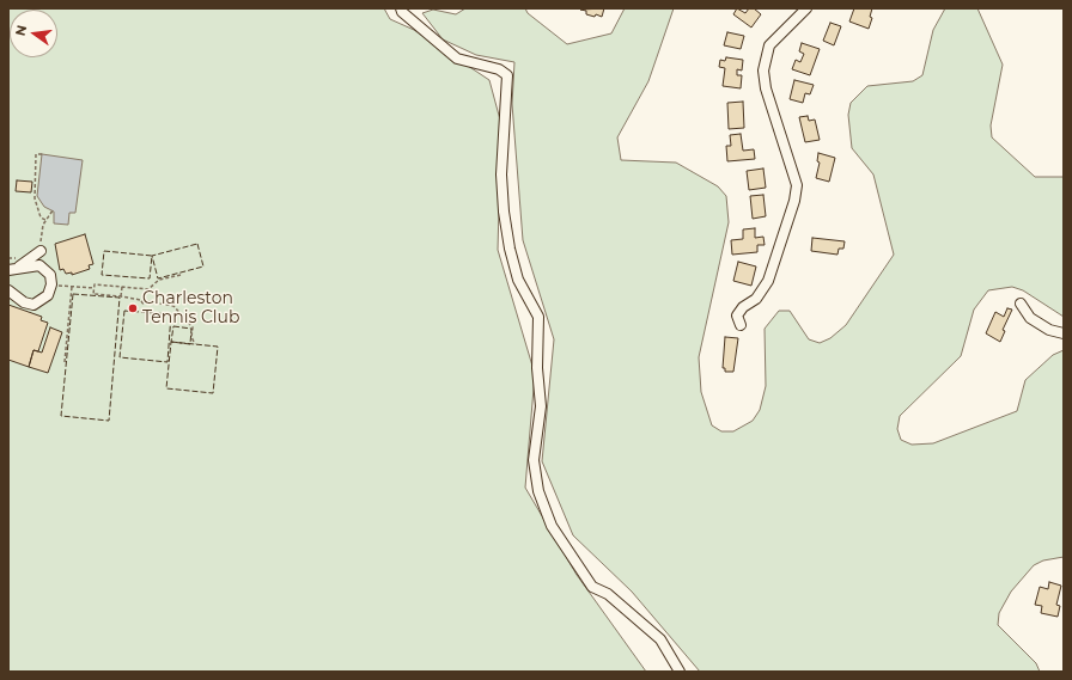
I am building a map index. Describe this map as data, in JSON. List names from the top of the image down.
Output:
{
  "places": ["Charleston Tennis Club"],
  "north": "left"
}
